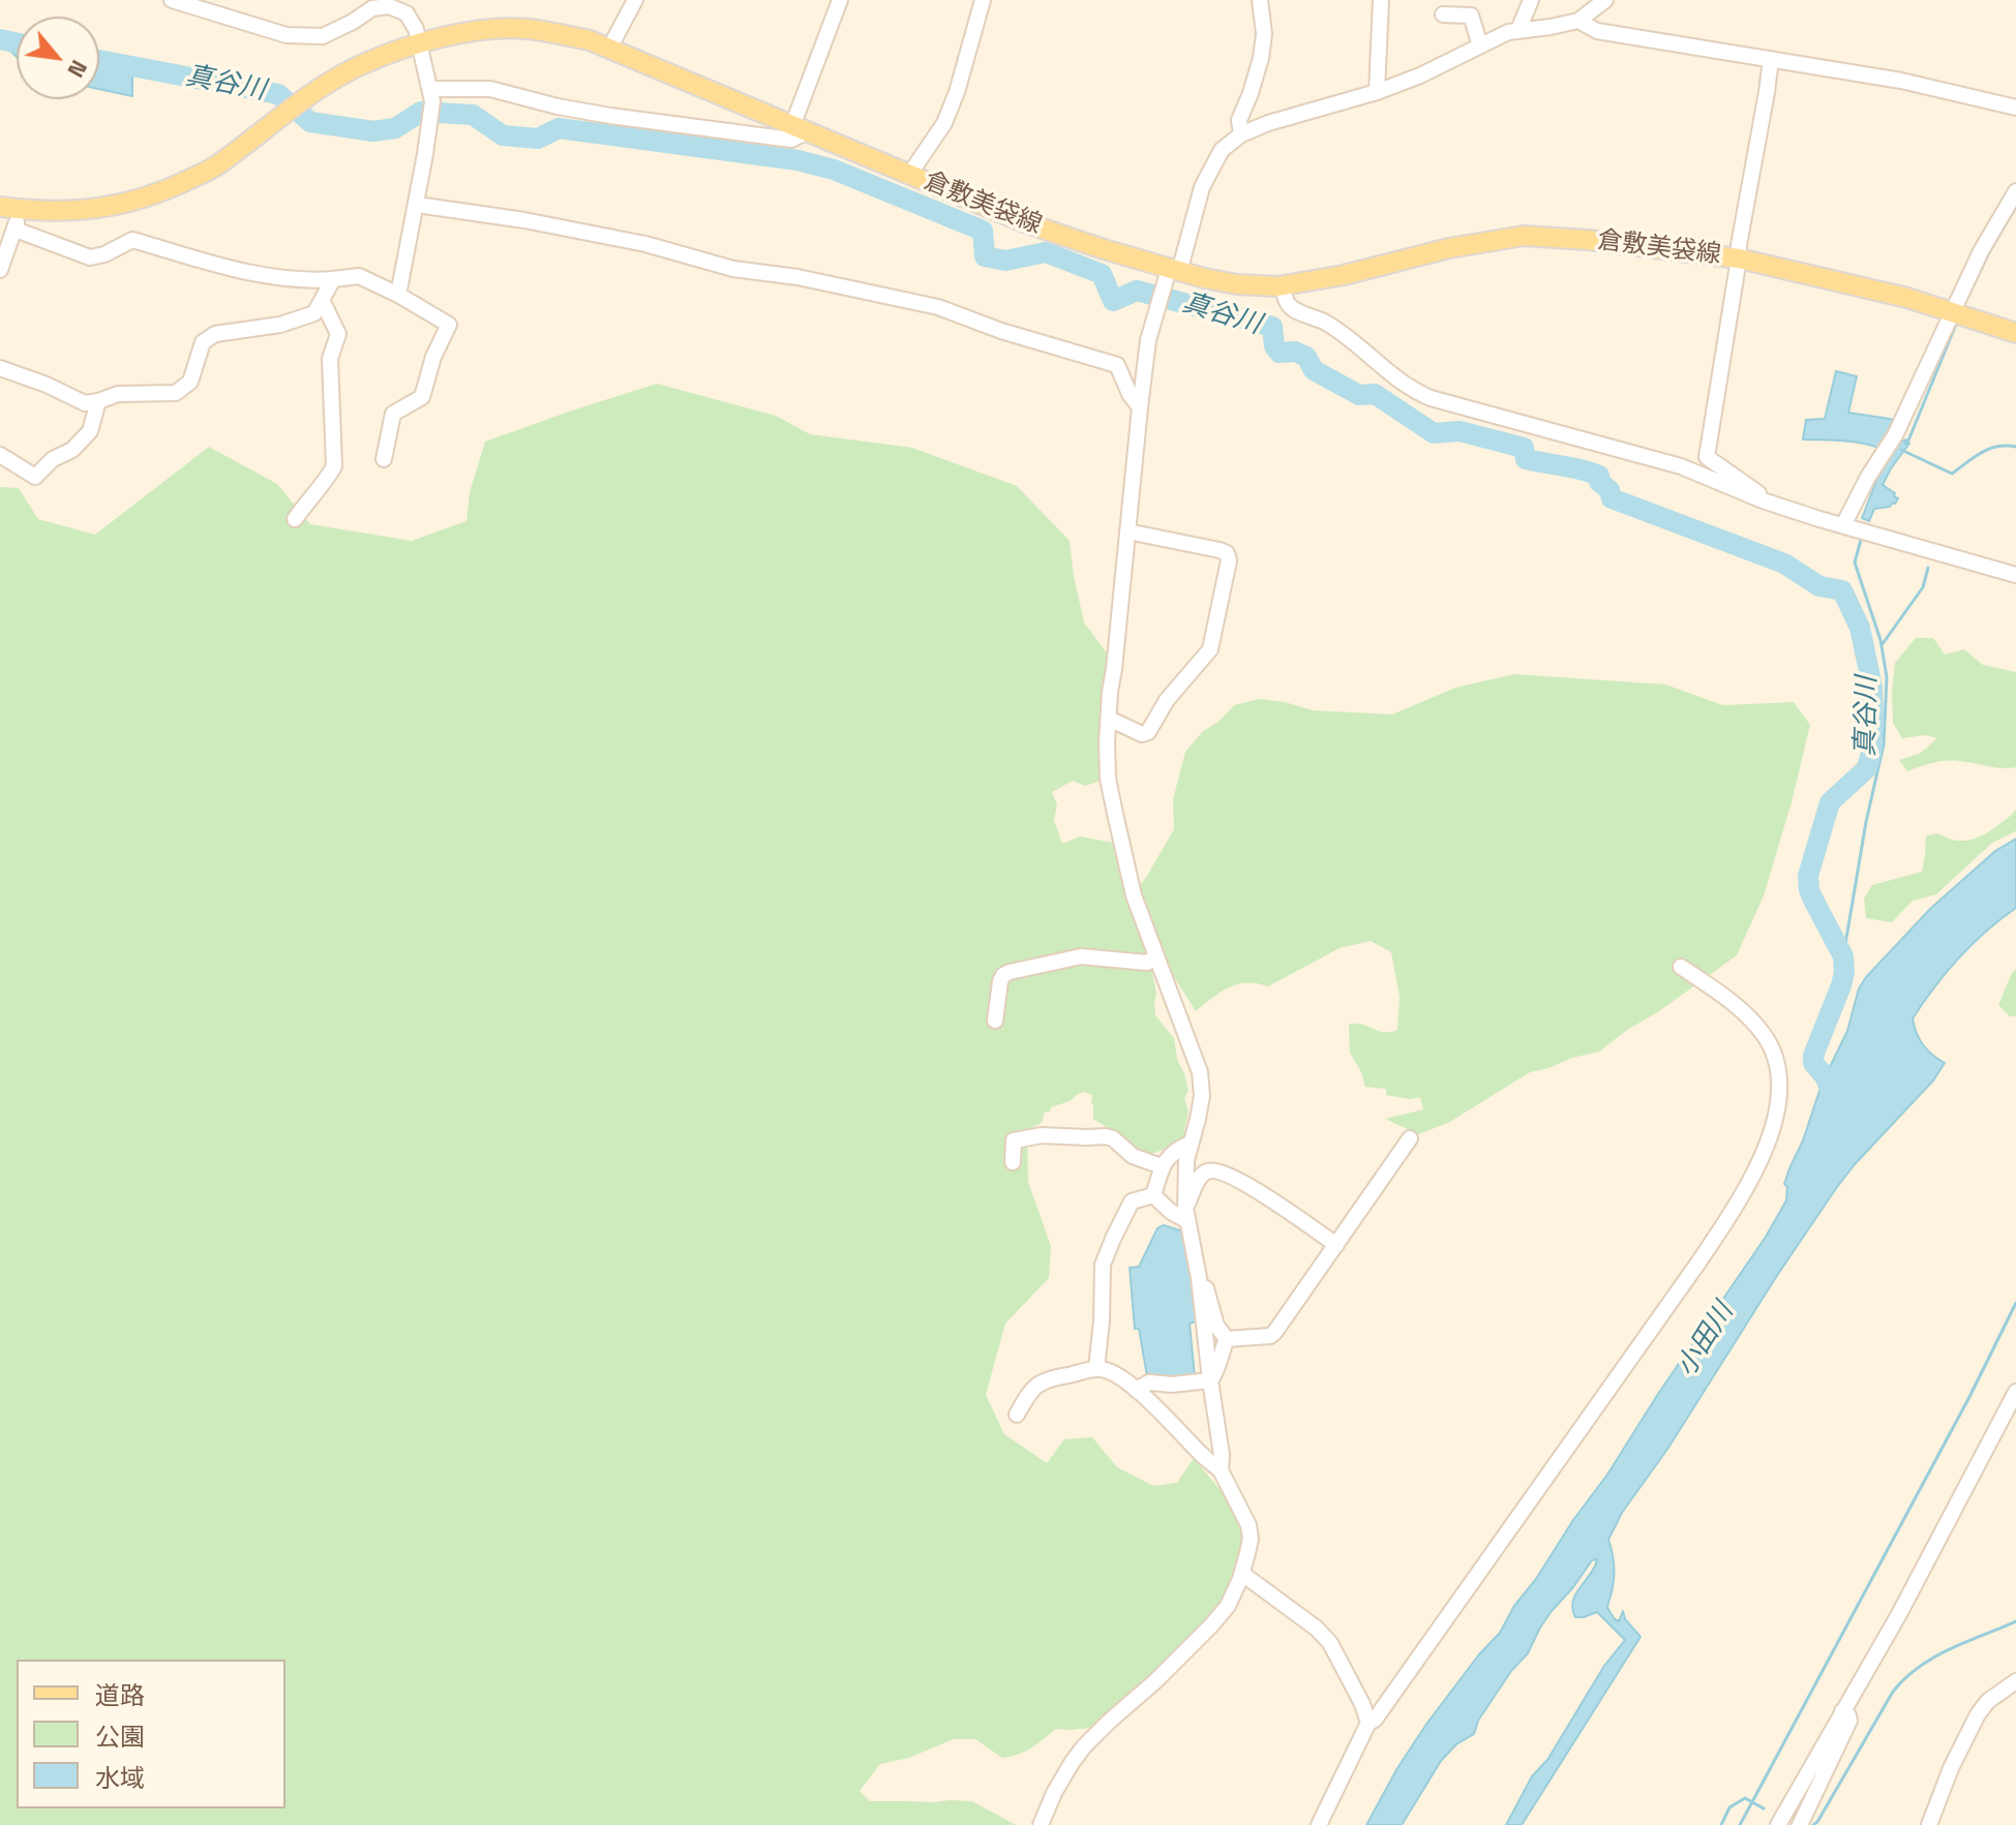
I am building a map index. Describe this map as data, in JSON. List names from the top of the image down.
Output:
{
  "streets": {
    "main road": ["倉敷美袋線"]
  },
  "water": ["真谷川", "小田川"],
  "legend": ["道路", "公園", "水域"],
  "north": "bottom right"
}
